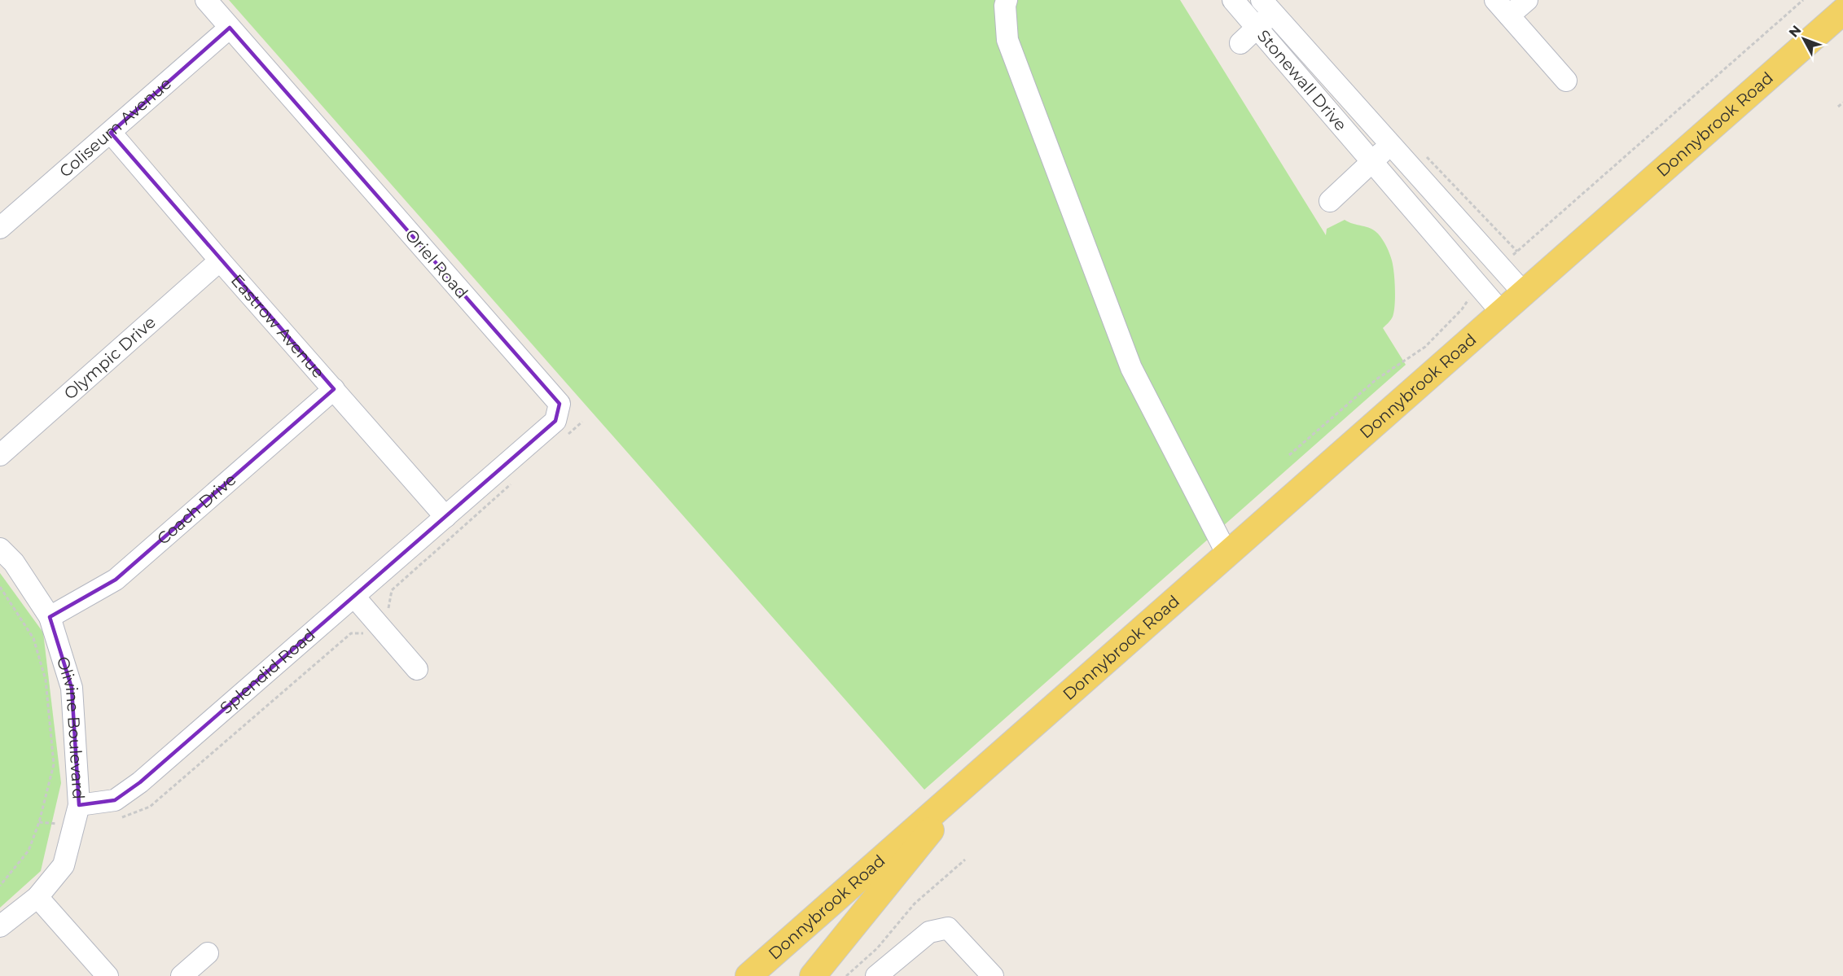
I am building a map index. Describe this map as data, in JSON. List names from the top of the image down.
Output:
{
  "streets": {
    "main road": ["Donnybrook Road"],
    "street": [
      "Stonewall Drive",
      "Coliseum Avenue",
      "Oriel Road",
      "Eastrow Avenue",
      "Olympic Drive",
      "Coach Drive",
      "Splendid Road",
      "Olivine Boulevard"
    ]
  },
  "crossings": [
    ["Stonewall Drive", "Donnybrook Road"],
    ["Coliseum Avenue", "Oriel Road"],
    ["Coliseum Avenue", "Eastrow Avenue"],
    ["Oriel Road", "Eastrow Avenue"],
    ["Oriel Road", "Splendid Road"],
    ["Eastrow Avenue", "Olympic Drive"],
    ["Eastrow Avenue", "Coach Drive"],
    ["Eastrow Avenue", "Splendid Road"],
    ["Coach Drive", "Olivine Boulevard"],
    ["Splendid Road", "Olivine Boulevard"]
  ],
  "north": "top left"
}
